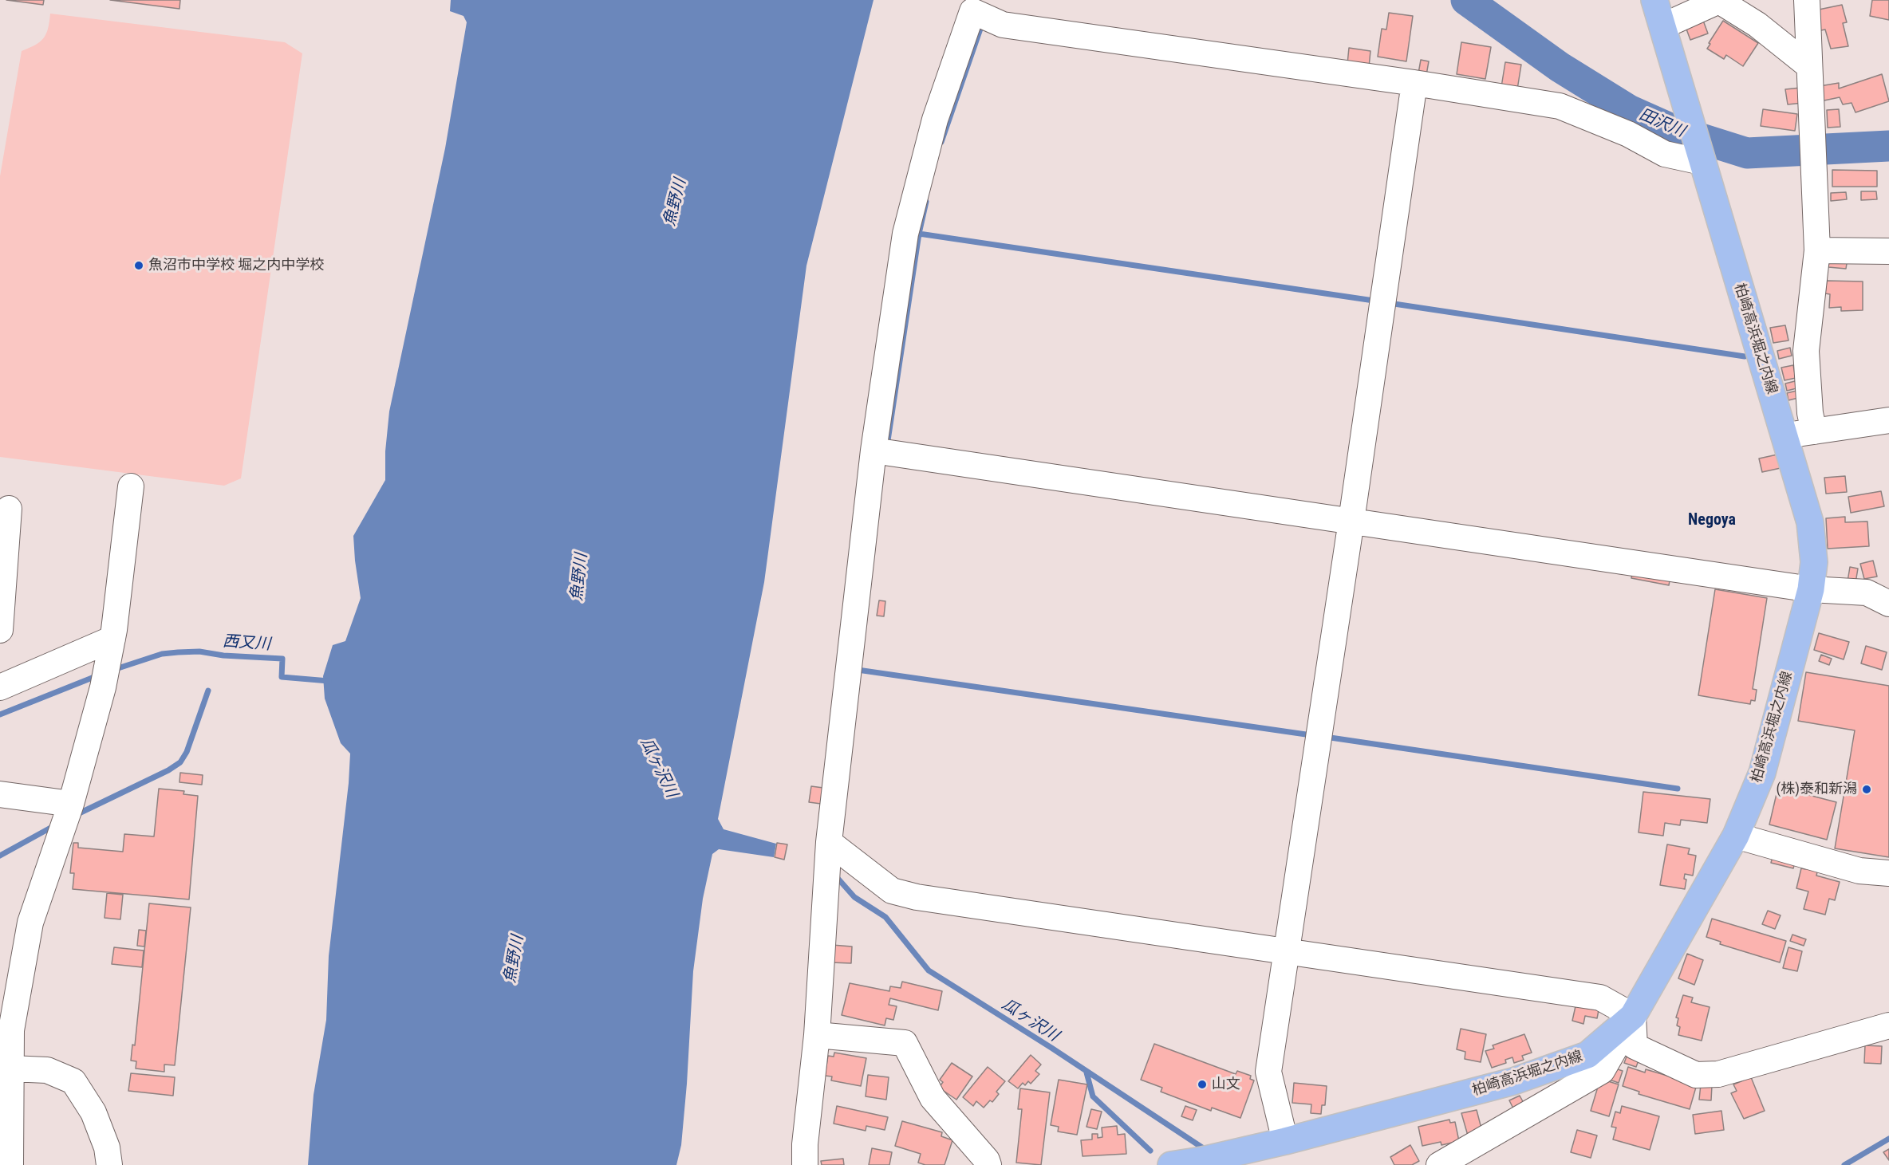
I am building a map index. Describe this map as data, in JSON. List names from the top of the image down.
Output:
{
  "streets": {
    "main road": ["柏崎高浜堀之内線"]
  },
  "districts": ["Negoya"],
  "water": [
    "田沢川",
    "魚野川",
    "西又川",
    "瓜ヶ沢川"
  ],
  "places": ["魚沼市中学校 堀之内中学校", "(株)泰和新潟", "山文"]
}
